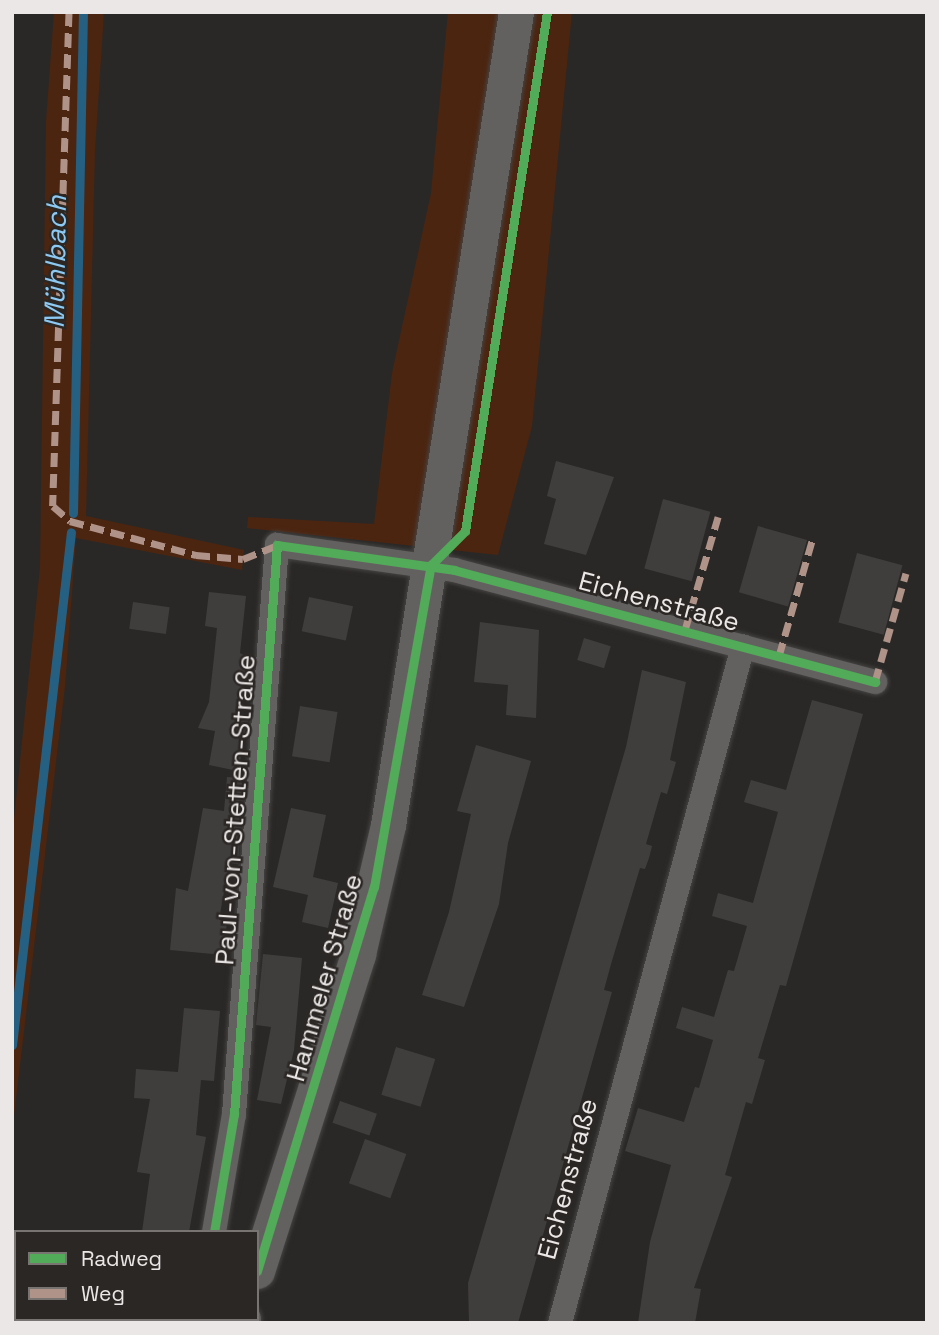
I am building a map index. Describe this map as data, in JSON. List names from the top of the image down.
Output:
{
  "streets": {
    "main road": ["Hammeler Straße"],
    "street": ["Eichenstraße", "Paul-von-Stetten-Straße"]
  },
  "crossings": [
    ["Eichenstraße", "Paul-von-Stetten-Straße"],
    ["Eichenstraße", "Hammeler Straße"],
    ["Paul-von-Stetten-Straße", "Hammeler Straße"]
  ],
  "water": ["Mühlbach"],
  "legend": ["Radweg", "Weg"]
}
